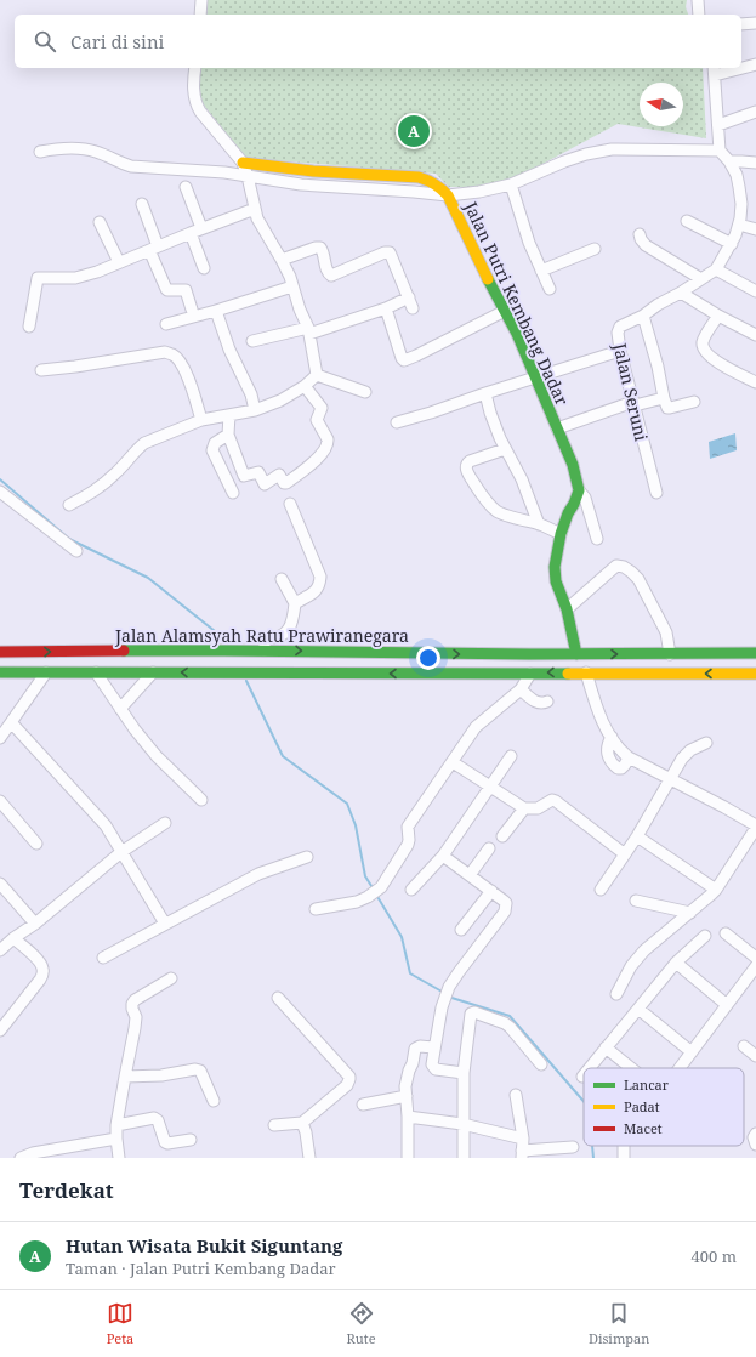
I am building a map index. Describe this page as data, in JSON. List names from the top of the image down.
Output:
{
  "streets": {
    "main road": ["Jalan Putri Kembang Dadar", "Jalan Alamsyah Ratu Prawiranegara"],
    "street": ["Jalan Seruni"]
  },
  "legend": ["Lancar", "Padat", "Macet"],
  "north": "left",
  "page": {
    "search": "Cari di sini",
    "pins": "A",
    "heading": "Terdekat",
    "list": [
      {
        "mark": "A",
        "name": "Hutan Wisata Bukit Siguntang",
        "note": "Taman · Jalan Putri Kembang Dadar",
        "value": "400 m"
      }
    ],
    "nav": ["Peta", "Rute", "Disimpan"]
  }
}
